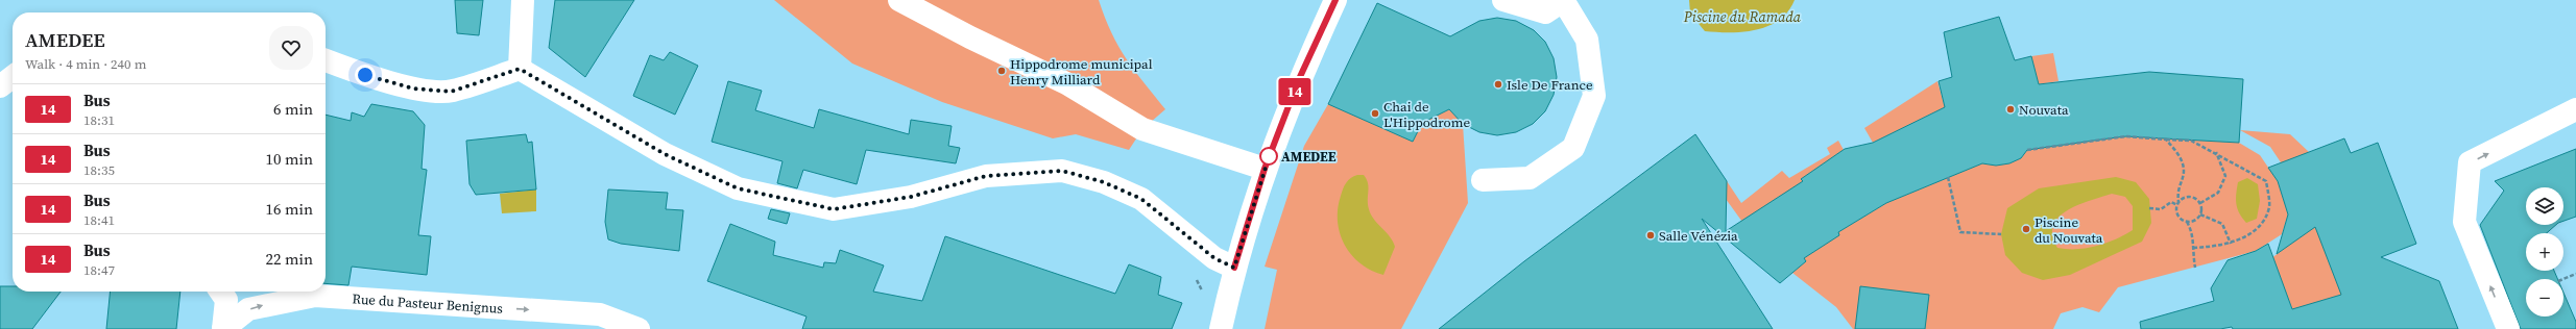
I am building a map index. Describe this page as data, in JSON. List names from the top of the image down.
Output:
{
  "streets": {
    "street": ["Rue du Pasteur Benignus"]
  },
  "water": ["Piscine du Ramada"],
  "places": [
    "Hippodrome municipal Henry Milliard",
    "Isle De France",
    "Nouvata",
    "Chai de L'Hippodrome",
    "AMEDEE",
    "Piscine du Nouvata",
    "Salle Vénézia"
  ],
  "lines": ["bus line 14"],
  "page": {
    "on_map": "14",
    "heading": ["AMEDEE", "Walk · 4 min · 240 m"],
    "list": [
      {
        "mark": "14",
        "name": "Bus",
        "note": "18:31",
        "value": "6 min"
      },
      {
        "mark": "14",
        "name": "Bus",
        "note": "18:35",
        "value": "10 min"
      },
      {
        "mark": "14",
        "name": "Bus",
        "note": "18:41",
        "value": "16 min"
      },
      {
        "mark": "14",
        "name": "Bus",
        "note": "18:47",
        "value": "22 min"
      }
    ],
    "map_buttons": ["+", "−"]
  }
}
